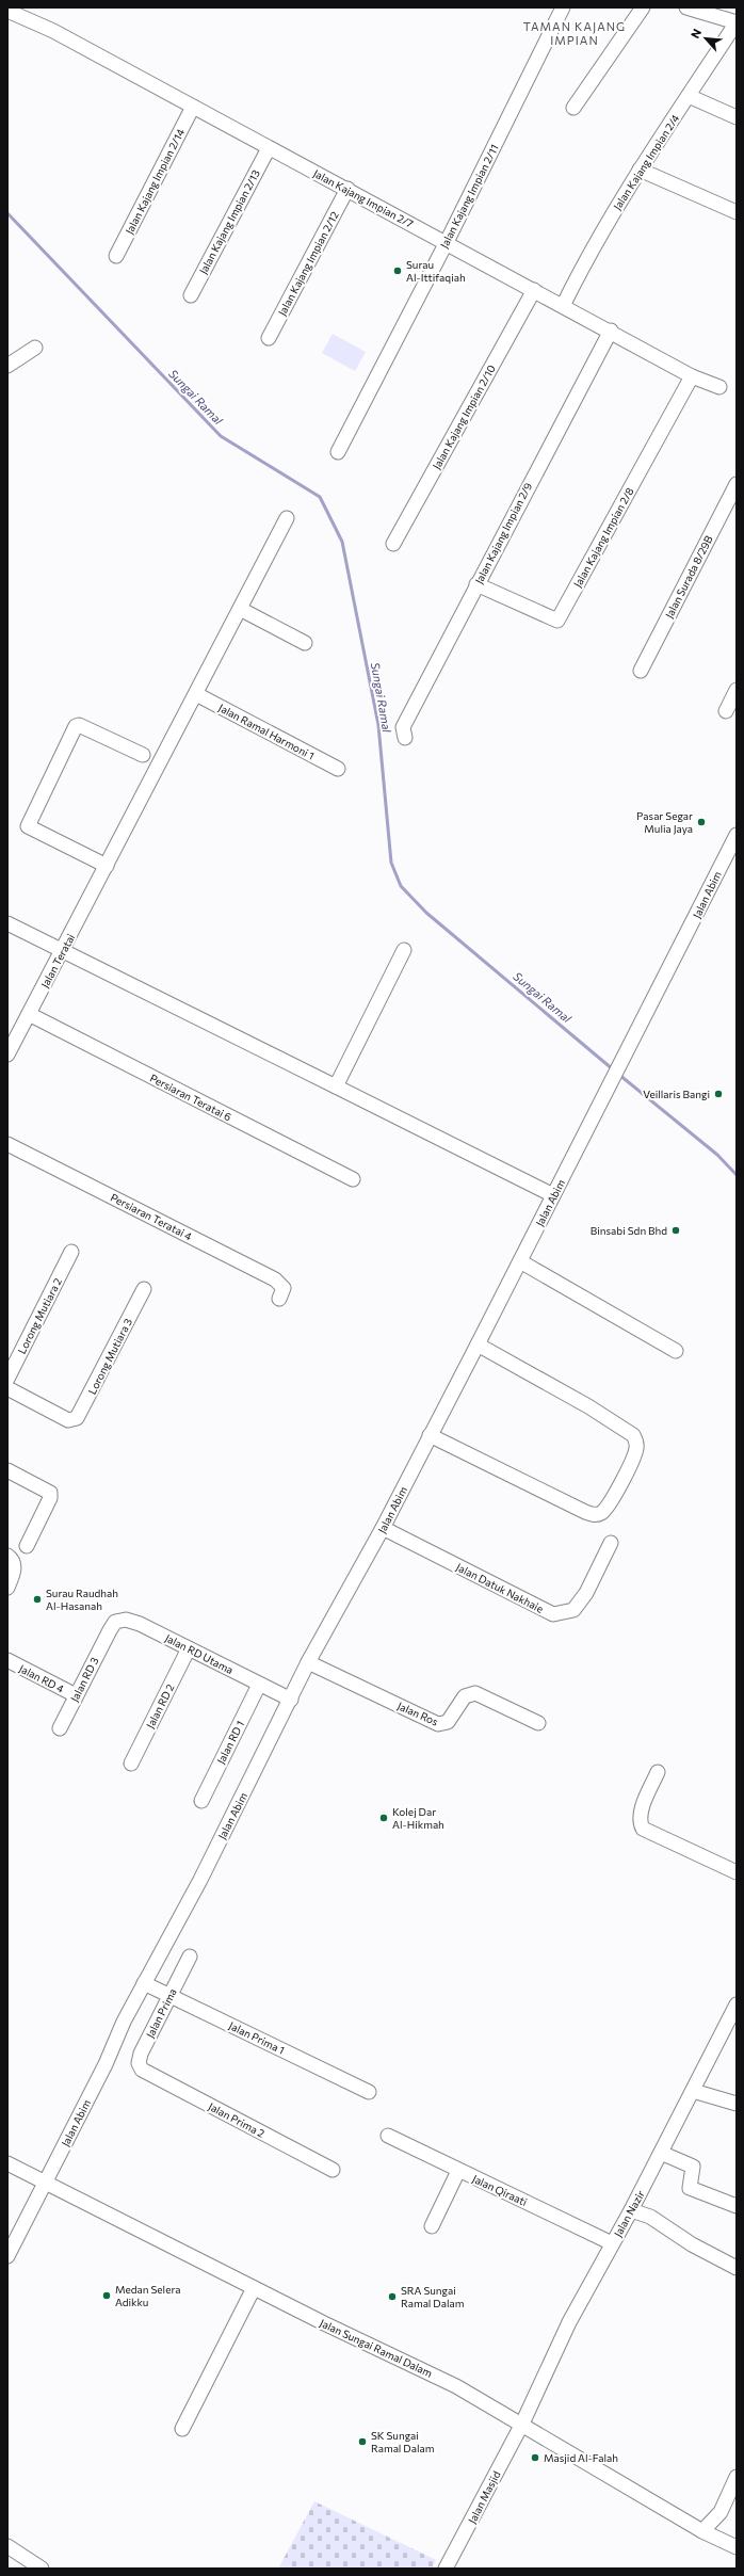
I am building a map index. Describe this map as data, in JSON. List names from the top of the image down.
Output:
{
  "streets": {
    "street": [
      "Jalan Kajang Impian 2/4",
      "Jalan Kajang Impian 2/14",
      "Jalan Kajang Impian 2/11",
      "Jalan Kajang Impian 2/7",
      "Jalan Kajang Impian 2/13",
      "Jalan Kajang Impian 2/12",
      "Jalan Kajang Impian 2/10",
      "Jalan Kajang Impian 2/9",
      "Jalan Kajang Impian 2/8",
      "Jalan Surada 8/29B",
      "Jalan Ramal Harmoni 1",
      "Jalan Abim",
      "Jalan Teratai",
      "Persiaran Teratai 6",
      "Persiaran Teratai 4",
      "Lorong Mutiara 2",
      "Lorong Mutiara 3",
      "Jalan Datuk Nakhaie",
      "Jalan RD Utama",
      "Jalan RD 4",
      "Jalan RD 3",
      "Jalan RD 2",
      "Jalan Ros",
      "Jalan RD 1",
      "Jalan Prima",
      "Jalan Prima 1",
      "Jalan Prima 2",
      "Jalan Qiraati",
      "Jalan Nazir",
      "Jalan Sungai Ramal Dalam",
      "Jalan Masjid"
    ]
  },
  "crossings": [
    ["Jalan Kajang Impian 2/4", "Jalan Kajang Impian 2/7"],
    ["Jalan Kajang Impian 2/14", "Jalan Kajang Impian 2/7"],
    ["Jalan Kajang Impian 2/11", "Jalan Kajang Impian 2/7"],
    ["Jalan Kajang Impian 2/7", "Jalan Kajang Impian 2/13"],
    ["Jalan Kajang Impian 2/7", "Jalan Kajang Impian 2/12"],
    ["Jalan Kajang Impian 2/7", "Jalan Kajang Impian 2/10"],
    ["Jalan Kajang Impian 2/7", "Jalan Kajang Impian 2/9"],
    ["Jalan Kajang Impian 2/7", "Jalan Kajang Impian 2/8"],
    ["Jalan Kajang Impian 2/9", "Jalan Kajang Impian 2/8"],
    ["Jalan Ramal Harmoni 1", "Jalan Teratai"],
    ["Jalan Abim", "Jalan Datuk Nakhaie"],
    ["Jalan Abim", "Jalan RD Utama"],
    ["Jalan Abim", "Jalan Ros"],
    ["Jalan Abim", "Jalan Prima 1"],
    ["Jalan Abim", "Jalan Sungai Ramal Dalam"],
    ["Jalan Teratai", "Persiaran Teratai 6"],
    ["Jalan RD Utama", "Jalan RD 3"],
    ["Jalan RD Utama", "Jalan RD 2"],
    ["Jalan RD Utama", "Jalan RD 1"],
    ["Jalan RD 4", "Jalan RD 3"],
    ["Jalan Prima", "Jalan Prima 1"],
    ["Jalan Prima", "Jalan Prima 2"],
    ["Jalan Qiraati", "Jalan Nazir"],
    ["Jalan Nazir", "Jalan Sungai Ramal Dalam"],
    ["Jalan Nazir", "Jalan Masjid"],
    ["Jalan Sungai Ramal Dalam", "Jalan Masjid"]
  ],
  "districts": ["TAMAN KAJANG IMPIAN"],
  "water": ["Sungai Ramal"],
  "places": [
    "Surau Al-Ittifaqiah",
    "Pasar Segar Mulia Jaya",
    "Veillaris Bangi",
    "Binsabi Sdn Bhd",
    "Surau Raudhah Al-Hasanah",
    "Kolej Dar Al-Hikmah",
    "Medan Selera Adikku",
    "SRA Sungai Ramal Dalam",
    "SK Sungai Ramal Dalam",
    "Masjid Al-Falah"
  ],
  "north": "top left"
}
